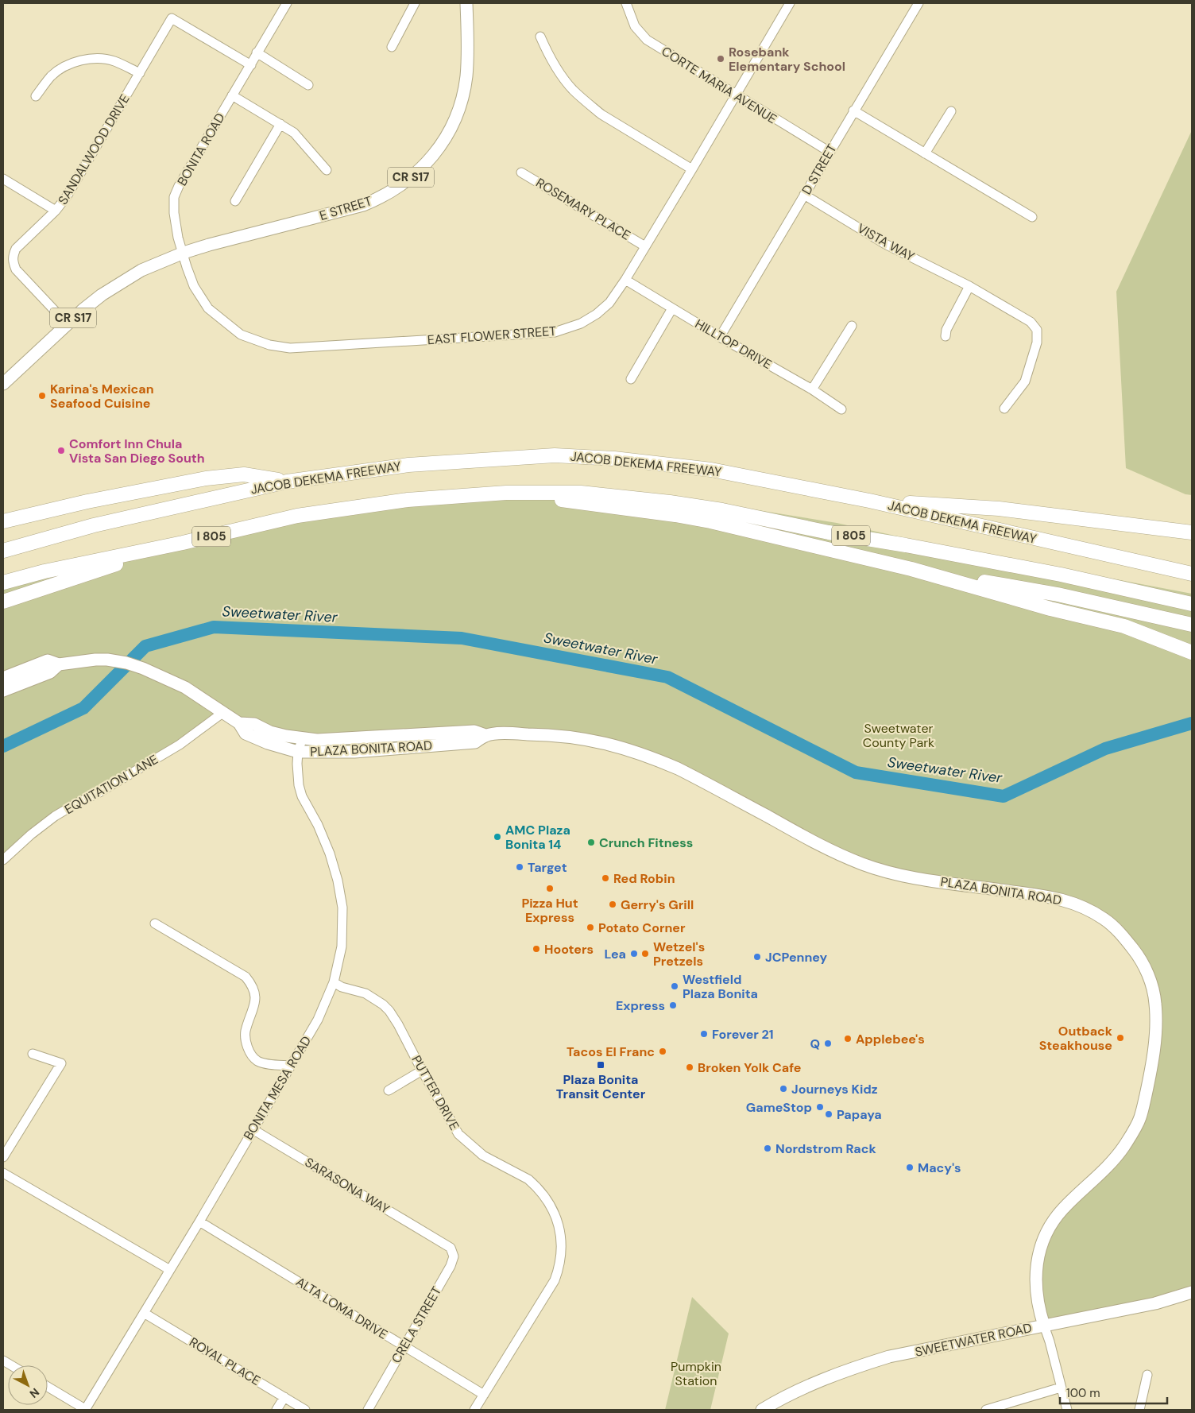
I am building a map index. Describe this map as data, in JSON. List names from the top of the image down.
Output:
{
  "streets": {
    "highway": ["JACOB DEKEMA FREEWAY", "I 805"],
    "main road": [
      "CR S17",
      "E STREET",
      "PLAZA BONITA ROAD",
      "SWEETWATER ROAD"
    ],
    "street": [
      "CORTE MARIA AVENUE",
      "SANDALWOOD DRIVE",
      "BONITA ROAD",
      "D STREET",
      "ROSEMARY PLACE",
      "VISTA WAY",
      "EAST FLOWER STREET",
      "HILLTOP DRIVE",
      "EQUITATION LANE",
      "BONITA MESA ROAD",
      "PUTTER DRIVE",
      "SARASONA WAY",
      "ALTA LOMA DRIVE",
      "CRELA STREET",
      "ROYAL PLACE"
    ]
  },
  "crossings": [
    ["CORTE MARIA AVENUE", "D STREET"],
    ["CORTE MARIA AVENUE", "EAST FLOWER STREET"],
    ["SANDALWOOD DRIVE", "BONITA ROAD"],
    ["SANDALWOOD DRIVE", "CR S17"],
    ["BONITA ROAD", "CR S17"],
    ["BONITA ROAD", "E STREET"],
    ["BONITA ROAD", "EAST FLOWER STREET"],
    ["D STREET", "VISTA WAY"],
    ["D STREET", "HILLTOP DRIVE"],
    ["CR S17", "E STREET"],
    ["CR S17", "EAST FLOWER STREET"],
    ["E STREET", "EAST FLOWER STREET"],
    ["ROSEMARY PLACE", "EAST FLOWER STREET"],
    ["EAST FLOWER STREET", "HILLTOP DRIVE"],
    ["PLAZA BONITA ROAD", "EQUITATION LANE"],
    ["PLAZA BONITA ROAD", "BONITA MESA ROAD"],
    ["PLAZA BONITA ROAD", "SWEETWATER ROAD"],
    ["BONITA MESA ROAD", "PUTTER DRIVE"],
    ["BONITA MESA ROAD", "SARASONA WAY"],
    ["BONITA MESA ROAD", "ALTA LOMA DRIVE"],
    ["BONITA MESA ROAD", "ROYAL PLACE"],
    ["PUTTER DRIVE", "ALTA LOMA DRIVE"],
    ["SARASONA WAY", "CRELA STREET"],
    ["ALTA LOMA DRIVE", "CRELA STREET"]
  ],
  "water": ["Sweetwater River"],
  "parks": ["Sweetwater County Park", "Pumpkin Station"],
  "places": {
    "other": [
      "Rosebank Elementary School",
      "Karina's Mexican Seafood Cuisine",
      "Comfort Inn Chula Vista San Diego South",
      "AMC Plaza Bonita 14",
      "Crunch Fitness",
      "Target",
      "Red Robin",
      "Pizza Hut Express",
      "Gerry's Grill",
      "Potato Corner",
      "Hooters",
      "Lea",
      "Wetzel's Pretzels",
      "JCPenney",
      "Westfield Plaza Bonita",
      "Express",
      "Forever 21",
      "Outback Steakhouse",
      "Applebee's",
      "Q",
      "Tacos El Franc",
      "Broken Yolk Cafe",
      "Journeys Kidz",
      "GameStop",
      "Papaya",
      "Nordstrom Rack",
      "Macy's"
    ],
    "transit": ["Plaza Bonita Transit Center"]
  },
  "scale_bar": "100 m",
  "north": "bottom right"
}
